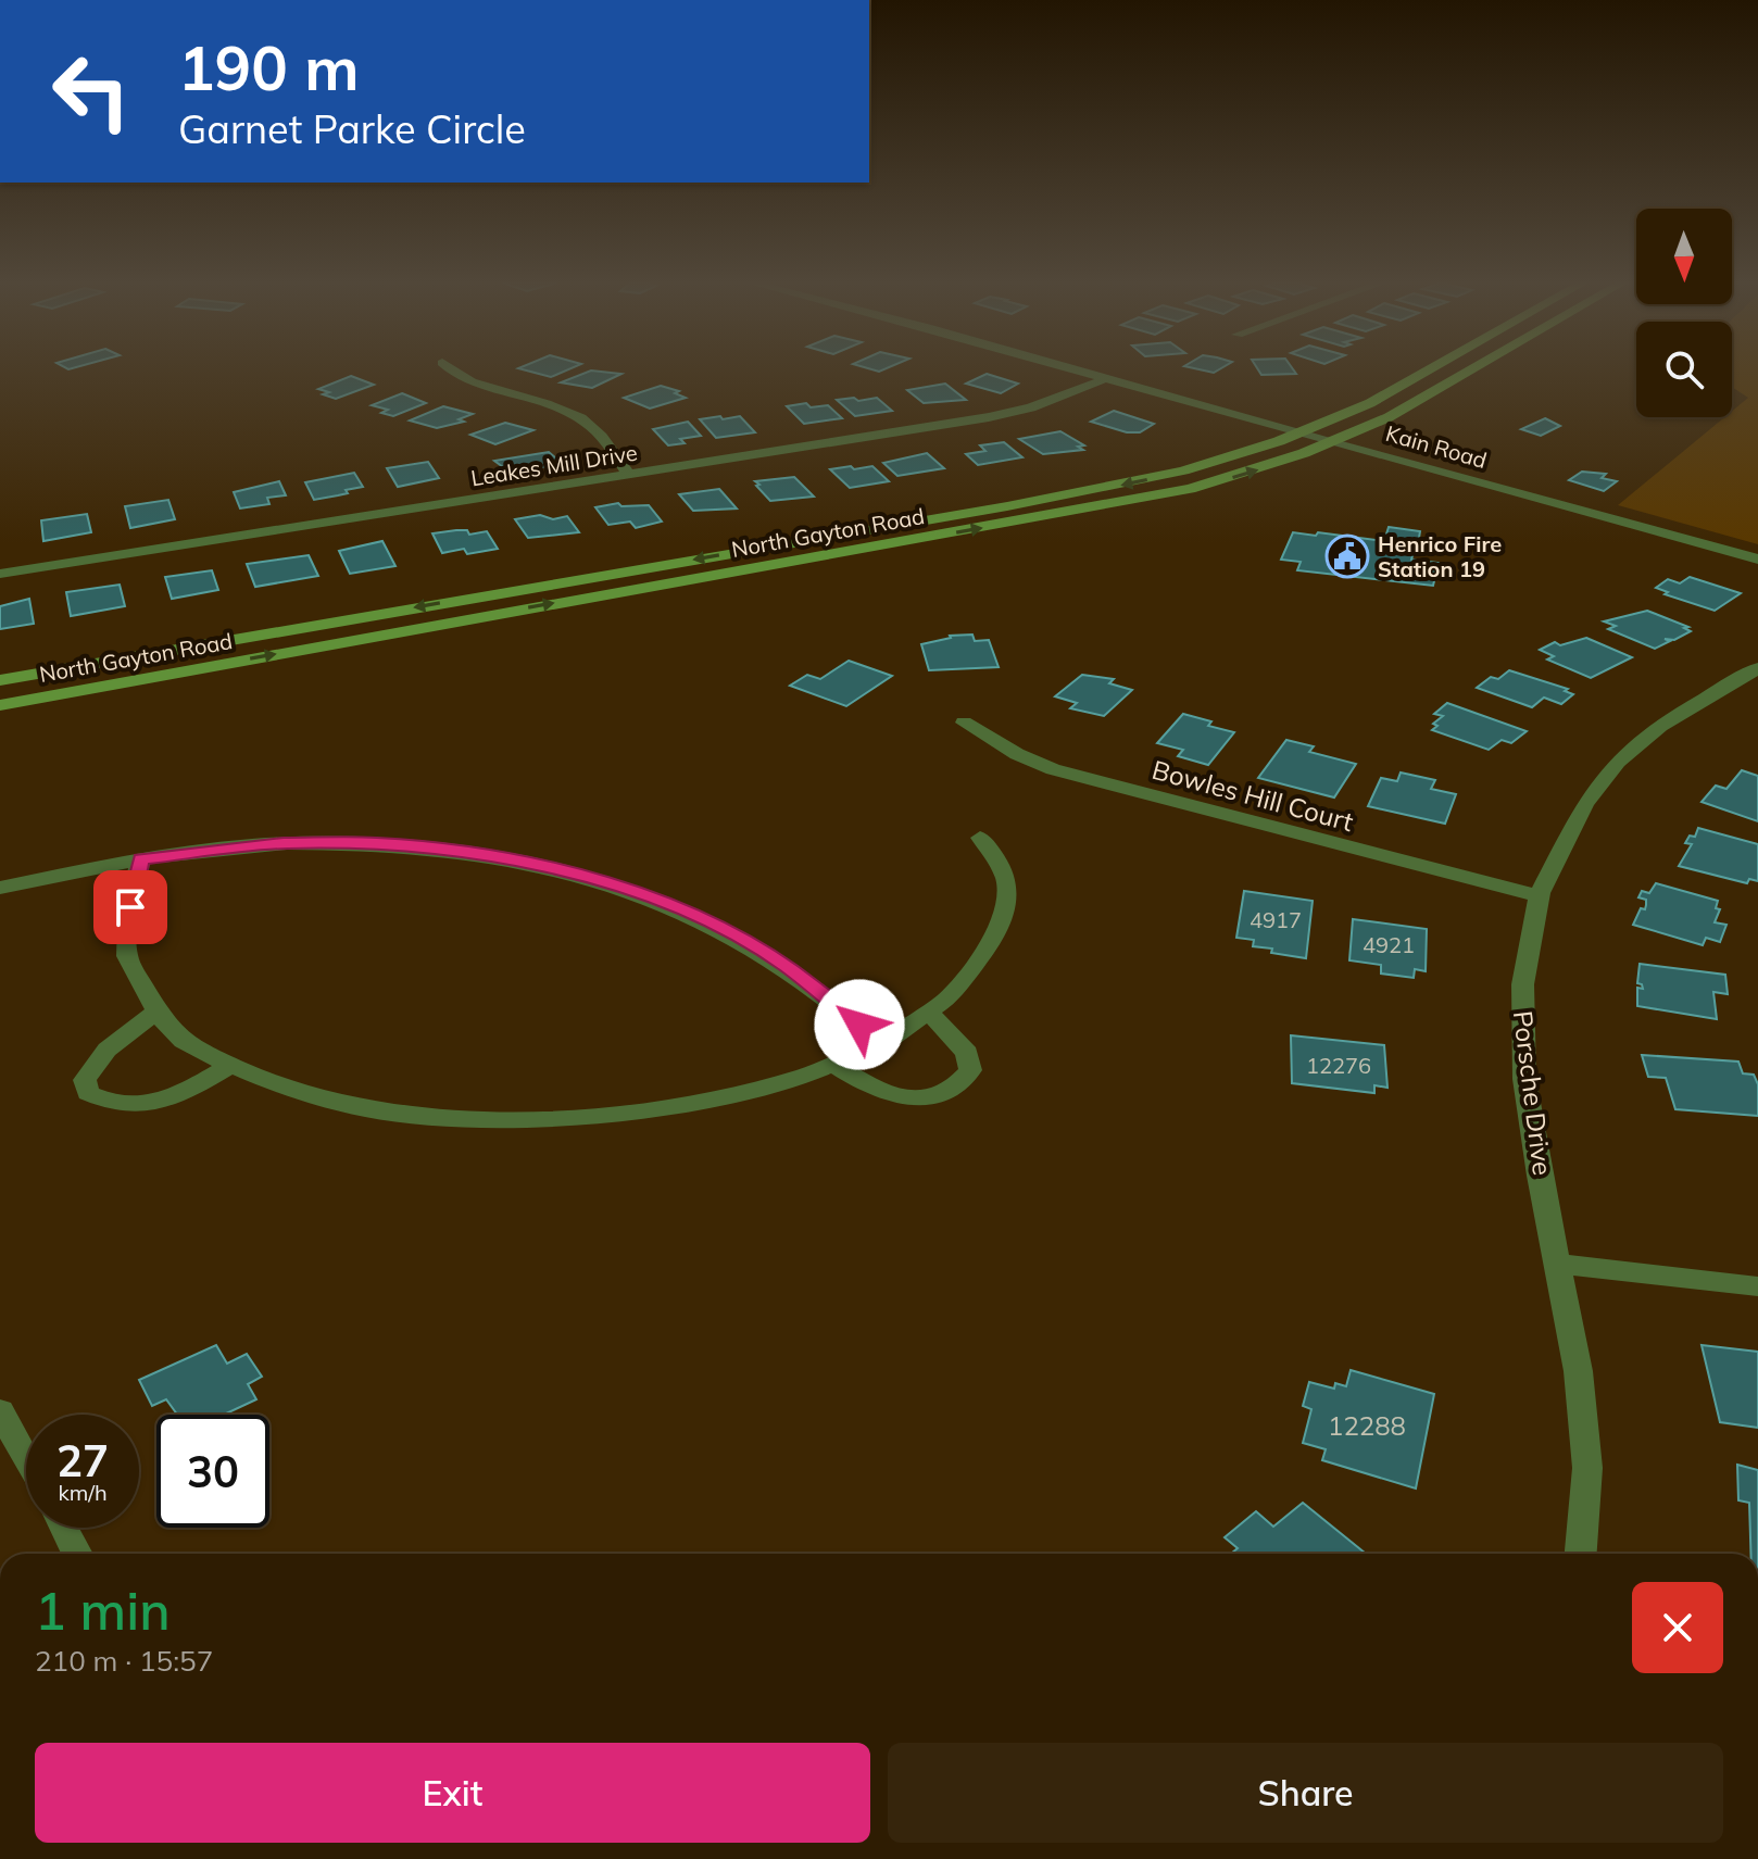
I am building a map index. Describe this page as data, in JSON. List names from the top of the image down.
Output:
{
  "streets": {
    "main road": ["North Gayton Road"],
    "street": [
      "Kain Road",
      "Leakes Mill Drive",
      "Bowles Hill Court",
      "Porsche Drive"
    ]
  },
  "crossings": [
    ["Kain Road", "Leakes Mill Drive"],
    ["Kain Road", "North Gayton Road"],
    ["Bowles Hill Court", "Porsche Drive"]
  ],
  "places": {
    "public building": ["Henrico Fire Station 19"]
  },
  "house_numbers": [
    "4917",
    "4921",
    "12276",
    "12288"
  ],
  "north": "bottom",
  "page": {
    "turn": ["190 m", "Garnet Parke Circle"],
    "speed": "27 km/h",
    "limit": "30",
    "heading": ["1 min", "210 m · 15:57"],
    "buttons": ["Exit", "Share"]
  }
}
